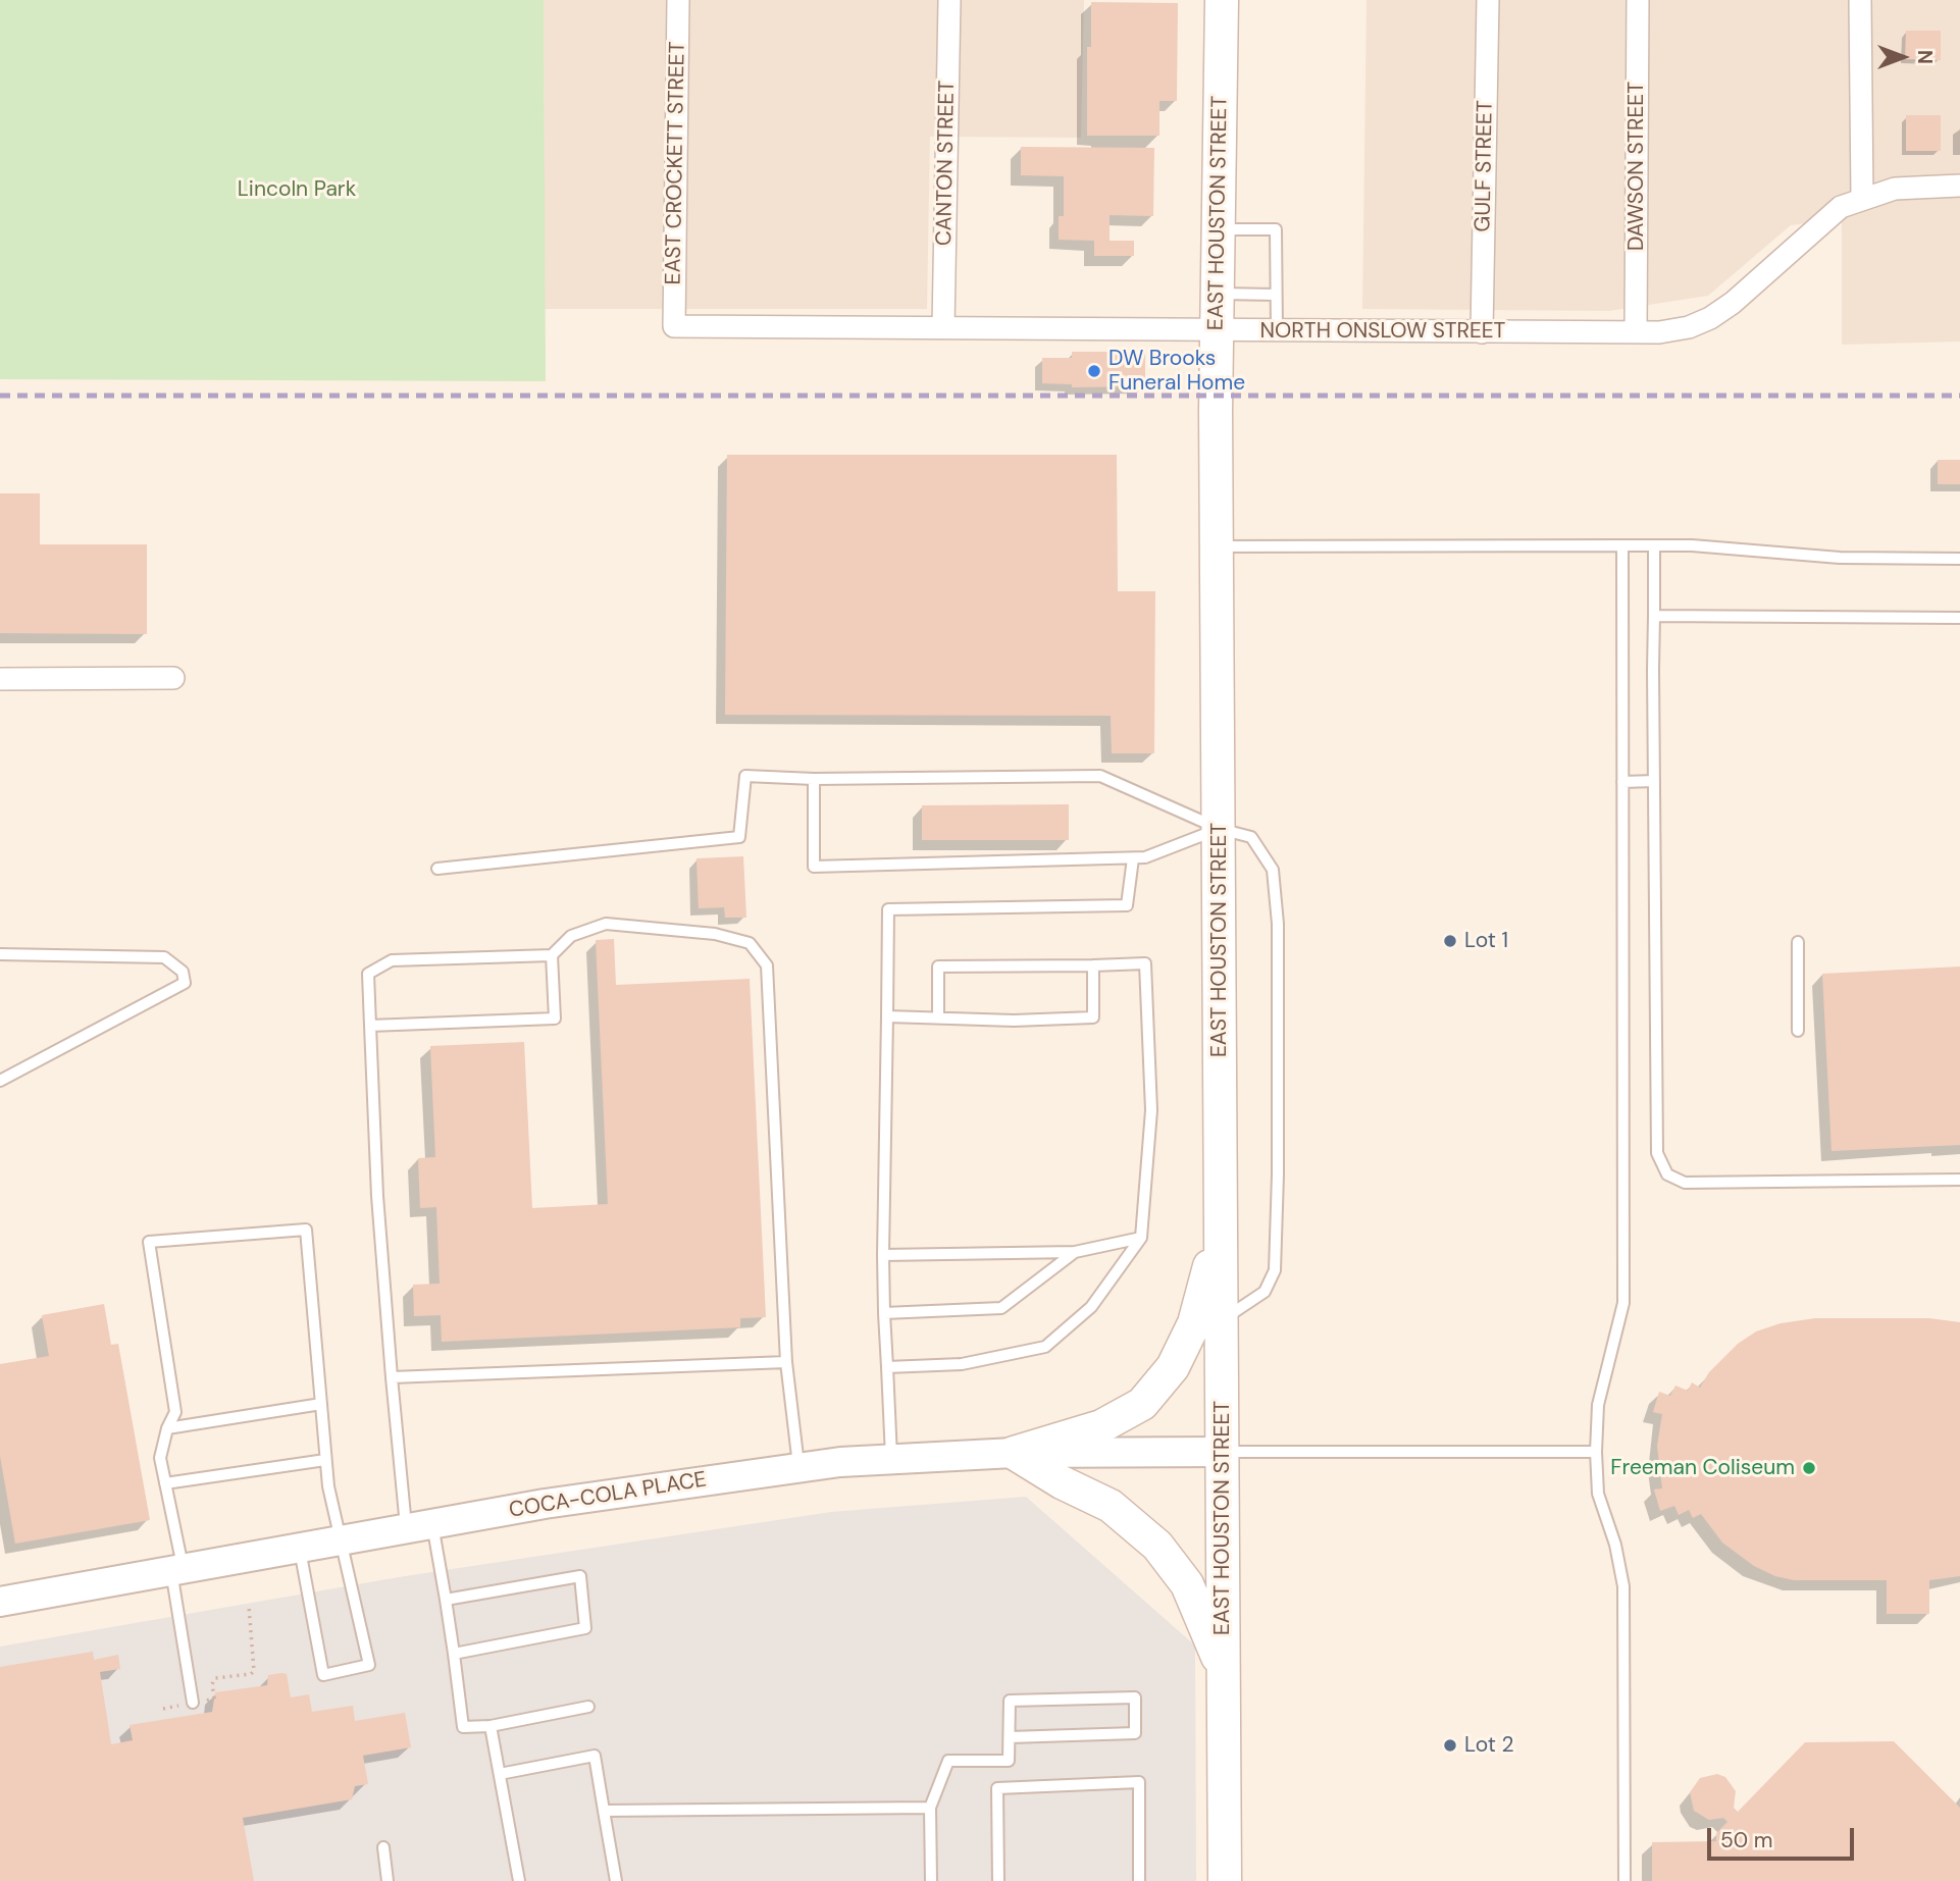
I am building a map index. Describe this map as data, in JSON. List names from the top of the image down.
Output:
{
  "streets": {
    "main road": ["EAST HOUSTON STREET"],
    "street": [
      "EAST CROCKETT STREET",
      "CANTON STREET",
      "GULF STREET",
      "DAWSON STREET",
      "NORTH ONSLOW STREET",
      "COCA-COLA PLACE"
    ]
  },
  "crossings": [
    ["EAST CROCKETT STREET", "NORTH ONSLOW STREET"],
    ["CANTON STREET", "NORTH ONSLOW STREET"],
    ["GULF STREET", "NORTH ONSLOW STREET"],
    ["DAWSON STREET", "NORTH ONSLOW STREET"],
    ["EAST HOUSTON STREET", "NORTH ONSLOW STREET"],
    ["EAST HOUSTON STREET", "COCA-COLA PLACE"]
  ],
  "parks": ["Lincoln Park"],
  "places": [
    "DW Brooks Funeral Home",
    "Lot 1",
    "Freeman Coliseum",
    "Lot 2"
  ],
  "scale_bar": "50 m",
  "north": "right"
}
